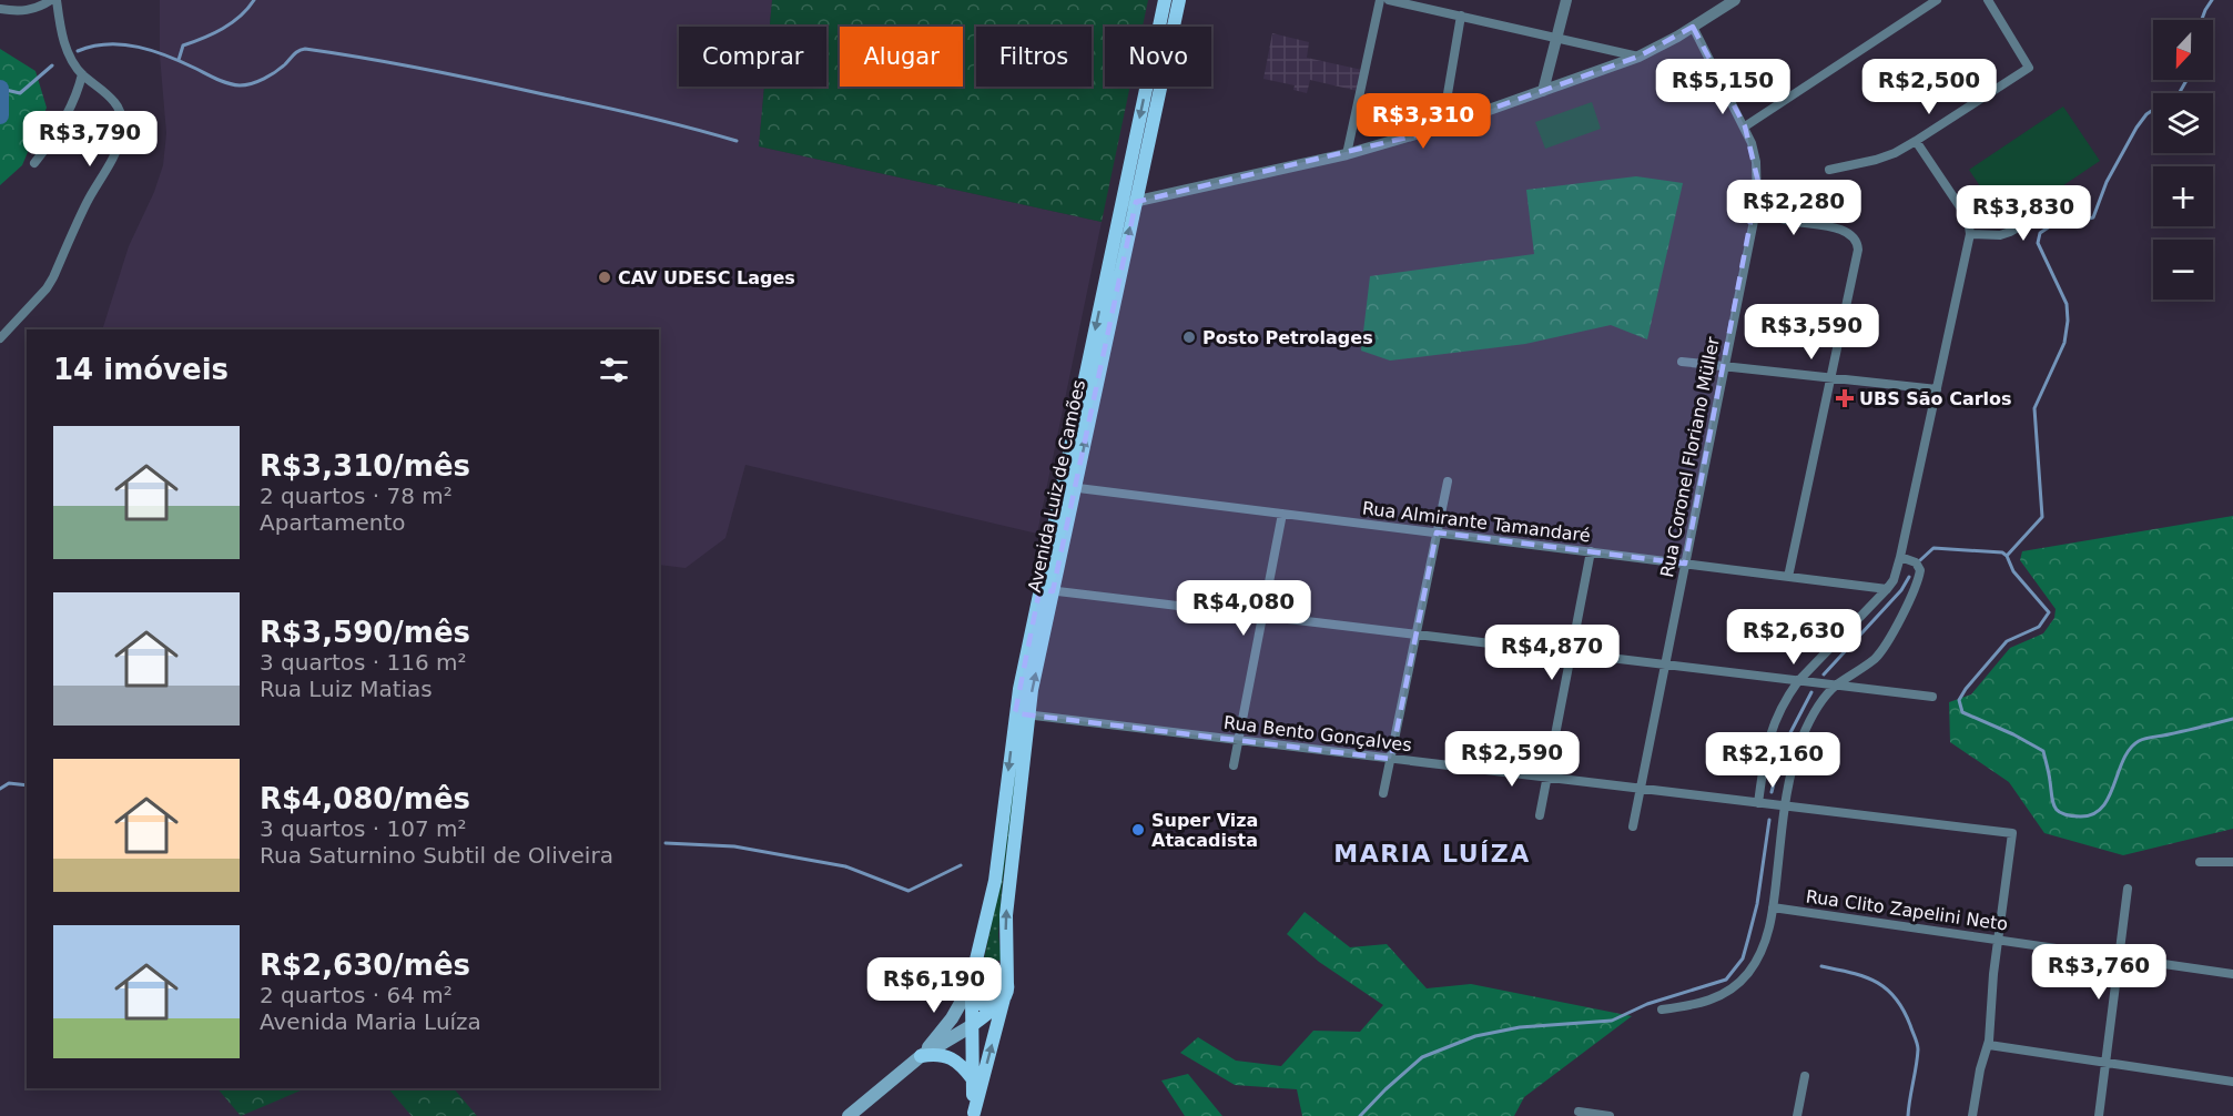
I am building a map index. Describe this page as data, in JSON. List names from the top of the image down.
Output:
{
  "streets": {
    "main road": ["Avenida Luiz de Camões"],
    "street": [
      "Rua Coronel Floriano Müller",
      "Rua Almirante Tamandaré",
      "Rua Bento Gonçalves",
      "Rua Clito Zapelini Neto"
    ]
  },
  "crossings": [
    ["Rua Coronel Floriano Müller", "Rua Almirante Tamandaré"],
    ["Rua Coronel Floriano Müller", "Rua Bento Gonçalves"],
    ["Avenida Luiz de Camões", "Rua Almirante Tamandaré"],
    ["Avenida Luiz de Camões", "Rua Bento Gonçalves"],
    ["Rua Bento Gonçalves", "Rua Clito Zapelini Neto"]
  ],
  "districts": ["MARIA LUÍZA"],
  "places": {
    "other": ["CAV UDESC Lages", "Posto Petrolages", "Super Viza Atacadista"],
    "health": ["UBS São Carlos"]
  },
  "north": "bottom",
  "page": {
    "map_buttons": ["+", "−"],
    "chip": [
      "Comprar",
      "Alugar",
      "Filtros",
      "Novo"
    ],
    "price": [
      "R$5,150",
      "R$2,500",
      "R$3,310",
      "R$3,790",
      "R$2,280",
      "R$3,830",
      "R$3,590",
      "R$4,080",
      "R$2,630",
      "R$4,870",
      "R$2,590",
      "R$2,160",
      "R$3,760",
      "R$6,190"
    ],
    "heading": "14 imóveis",
    "list": [
      {
        "name": "R$3,310/mês",
        "note": "2 quartos · 78 m² · Apartamento"
      },
      {
        "name": "R$3,590/mês",
        "note": "3 quartos · 116 m² · Rua Luiz Matias"
      },
      {
        "name": "R$4,080/mês",
        "note": "3 quartos · 107 m² · Rua Saturnino Subtil de Oliveira"
      },
      {
        "name": "R$2,630/mês",
        "note": "2 quartos · 64 m² · Avenida Maria Luíza"
      }
    ]
  }
}
